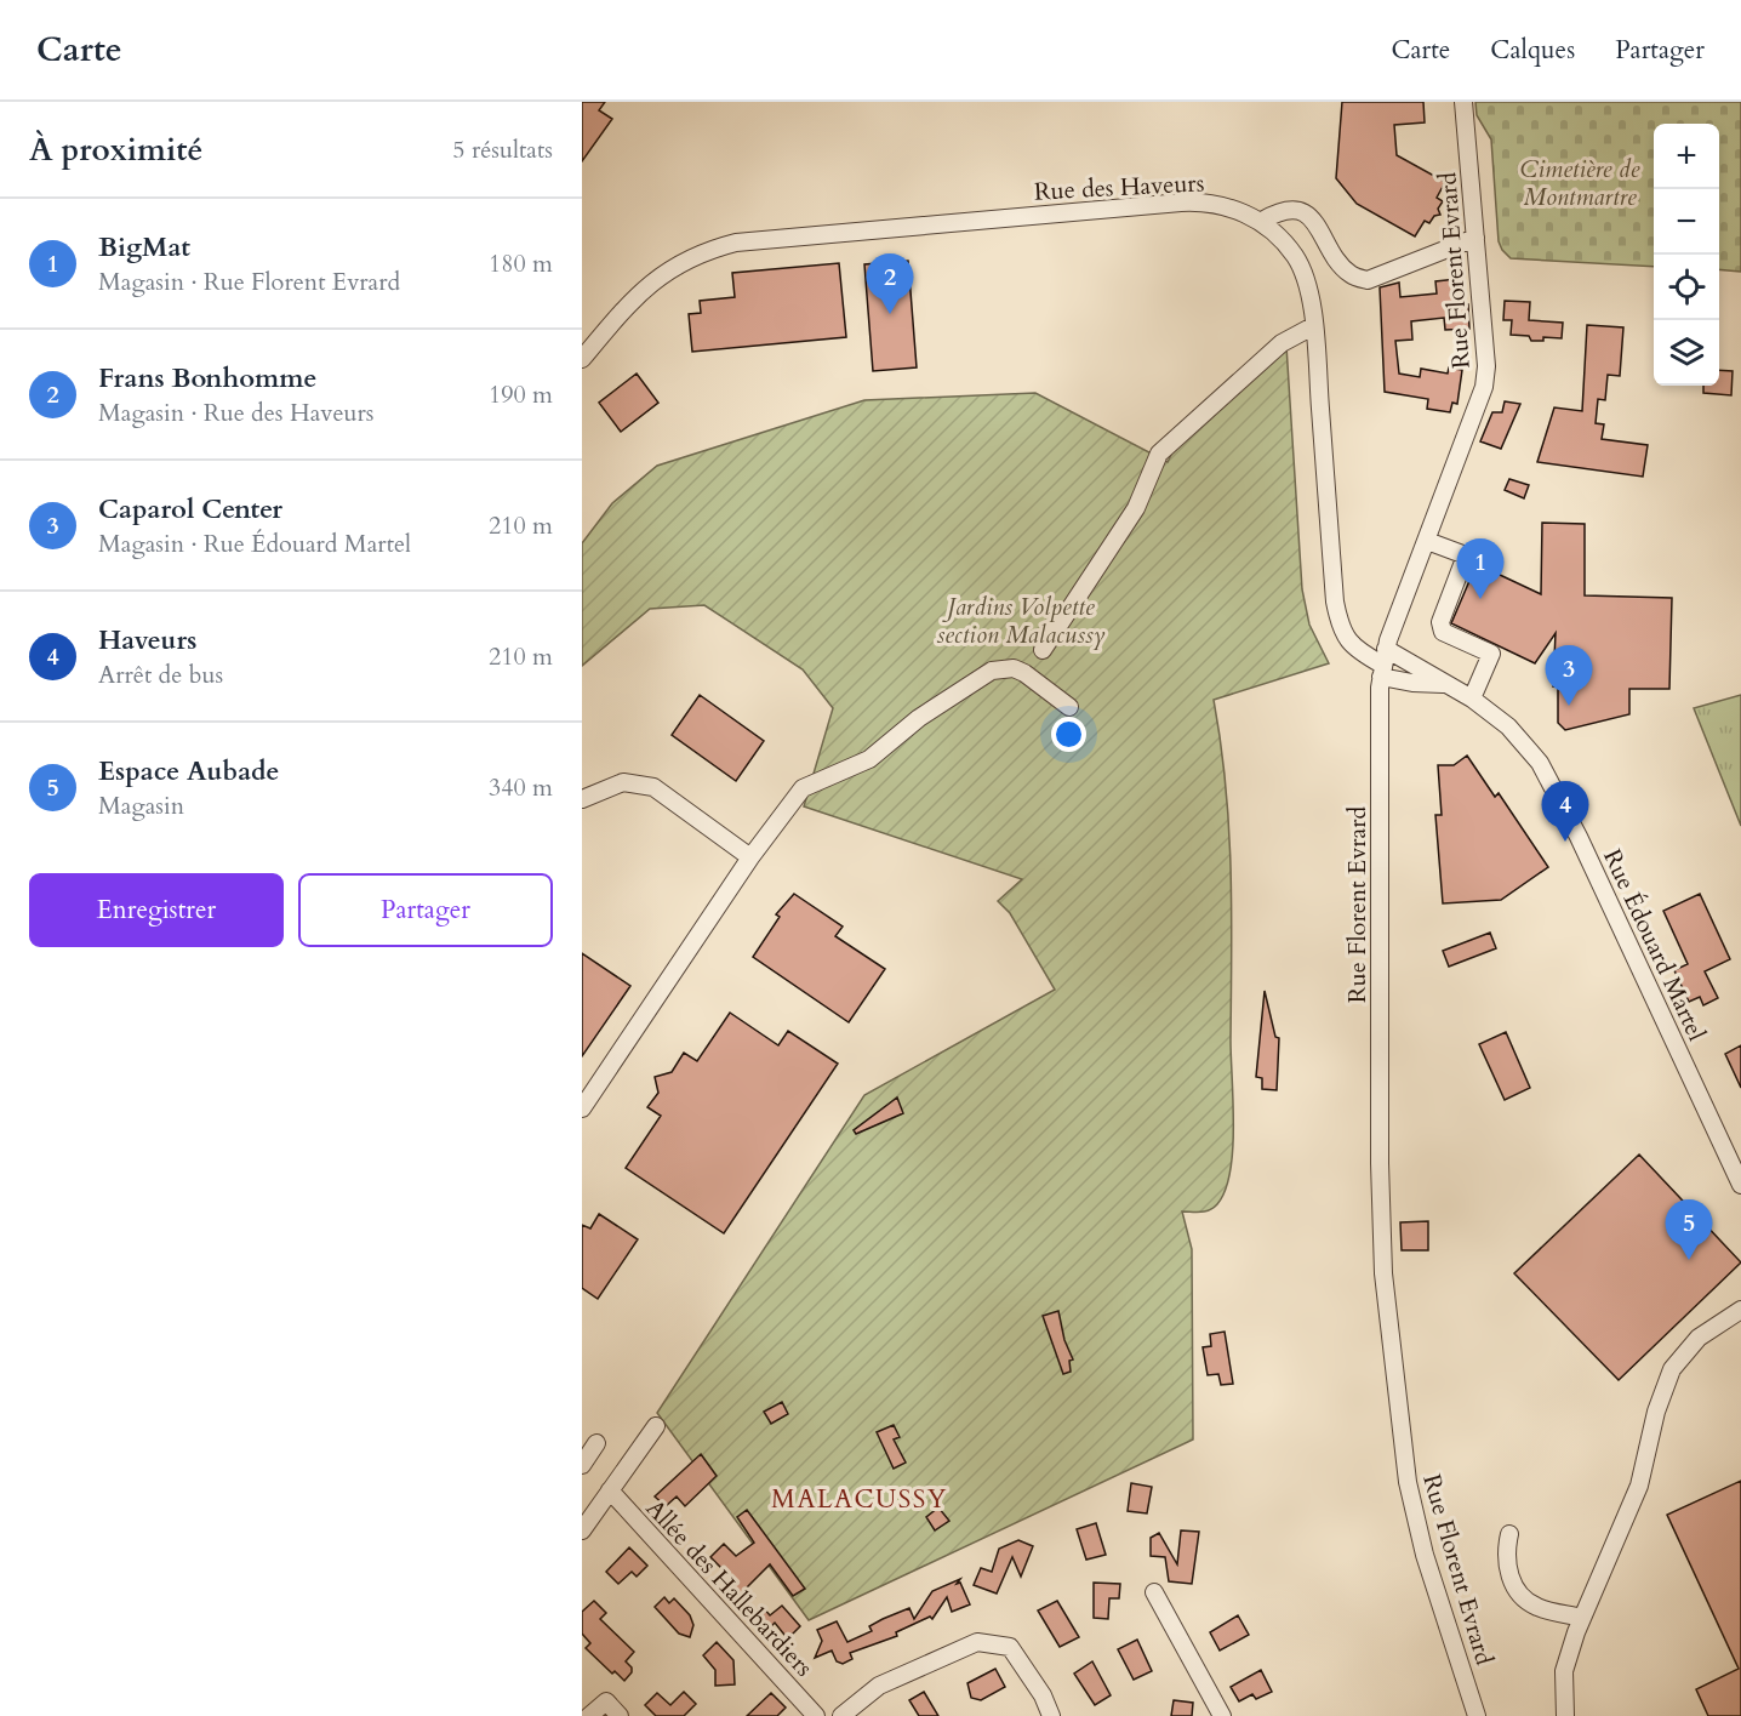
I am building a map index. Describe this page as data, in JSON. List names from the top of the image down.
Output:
{
  "streets": {
    "street": [
      "Rue des Haveurs",
      "Rue Florent Evrard",
      "Rue Édouard Martel",
      "Allée des Hallebardiers"
    ]
  },
  "crossings": [
    ["Rue des Haveurs", "Rue Florent Evrard"],
    ["Rue des Haveurs", "Rue Édouard Martel"],
    ["Rue Florent Evrard", "Rue Édouard Martel"]
  ],
  "districts": ["MALACUSSY"],
  "parks": ["Cimetière de Montmartre", "Jardins Volpette section Malacussy"],
  "page": {
    "header": "Carte",
    "nav": ["Carte", "Calques", "Partager"],
    "heading": ["À proximité", "5 résultats"],
    "map_buttons": ["+", "−"],
    "list": [
      {
        "mark": "1",
        "name": "BigMat",
        "note": "Magasin · Rue Florent Evrard",
        "value": "180 m"
      },
      {
        "mark": "2",
        "name": "Frans Bonhomme",
        "note": "Magasin · Rue des Haveurs",
        "value": "190 m"
      },
      {
        "mark": "3",
        "name": "Caparol Center",
        "note": "Magasin · Rue Édouard Martel",
        "value": "210 m"
      },
      {
        "mark": "4",
        "name": "Haveurs",
        "note": "Arrêt de bus",
        "value": "210 m"
      },
      {
        "mark": "5",
        "name": "Espace Aubade",
        "note": "Magasin",
        "value": "340 m"
      }
    ],
    "pins": [
      "2",
      "1",
      "3",
      "4",
      "5"
    ],
    "buttons": ["Enregistrer", "Partager"]
  }
}
